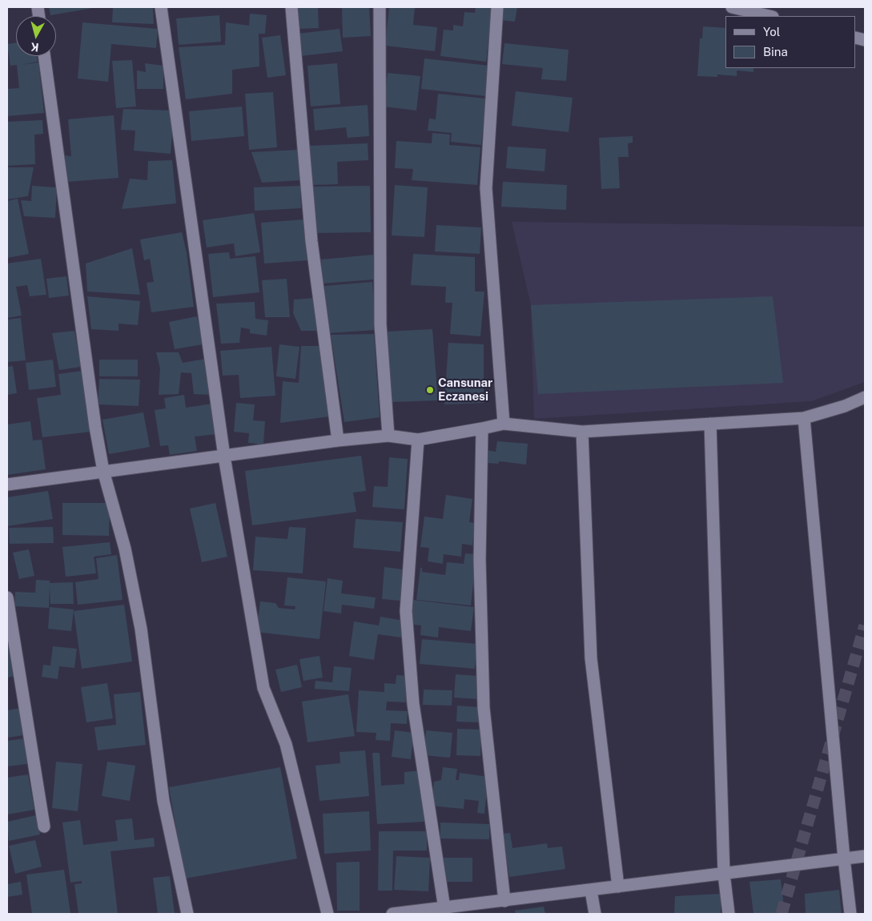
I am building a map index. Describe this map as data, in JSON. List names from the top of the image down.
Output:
{
  "places": ["Cansunar Eczanesi"],
  "legend": ["Yol", "Bina"],
  "north": "bottom"
}
